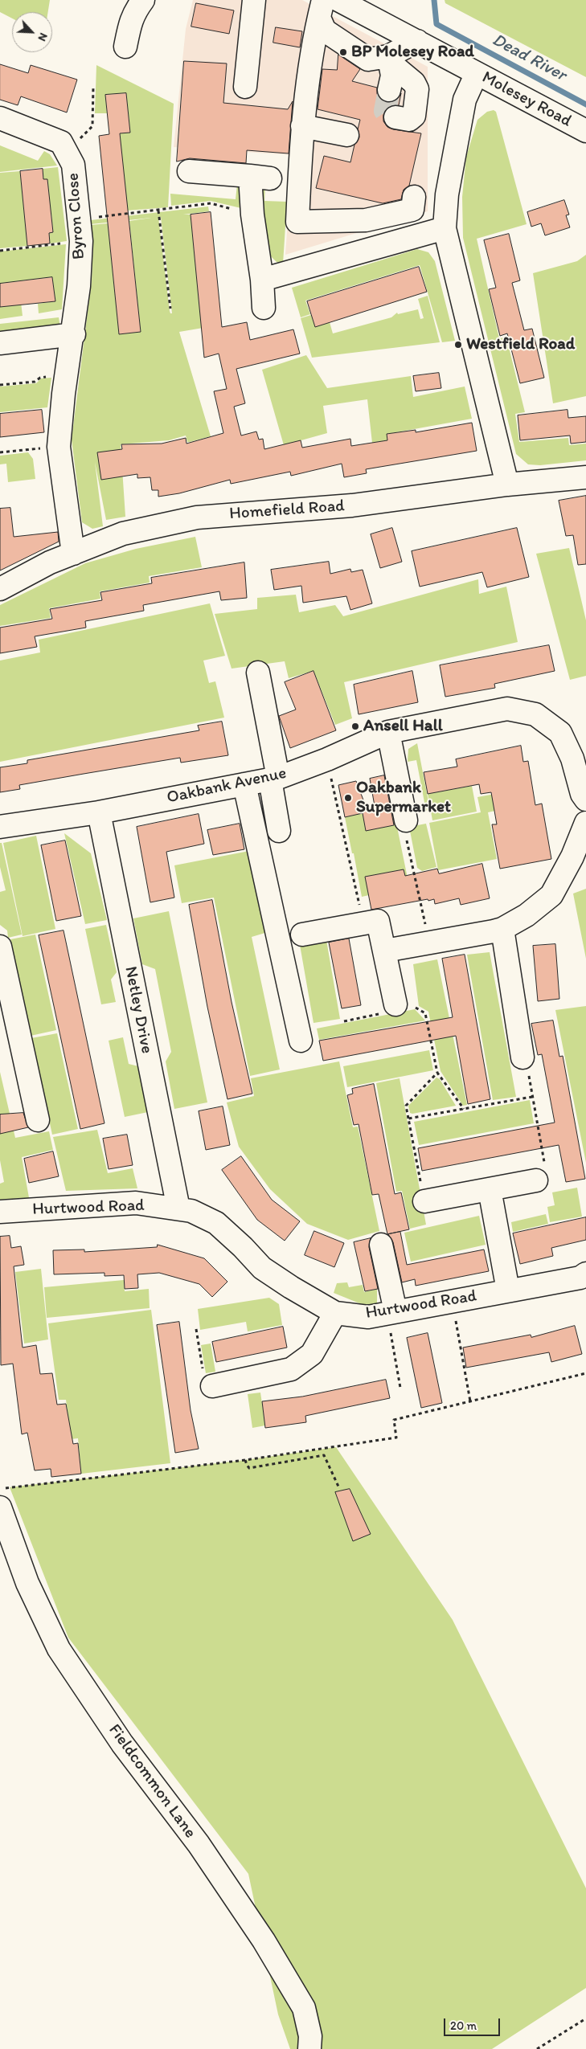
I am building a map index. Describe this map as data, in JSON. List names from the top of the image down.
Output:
{
  "streets": {
    "street": [
      "Molesey Road",
      "Byron Close",
      "Homefield Road",
      "Oakbank Avenue",
      "Netley Drive",
      "Hurtwood Road",
      "Fieldcommon Lane"
    ]
  },
  "crossings": [
    ["Byron Close", "Homefield Road"],
    ["Oakbank Avenue", "Netley Drive"],
    ["Netley Drive", "Hurtwood Road"]
  ],
  "water": ["Dead River"],
  "places": [
    "BP Molesey Road",
    "Westfield Road",
    "Ansell Hall",
    "Oakbank Supermarket"
  ],
  "scale_bar": "20 m",
  "north": "bottom right"
}
